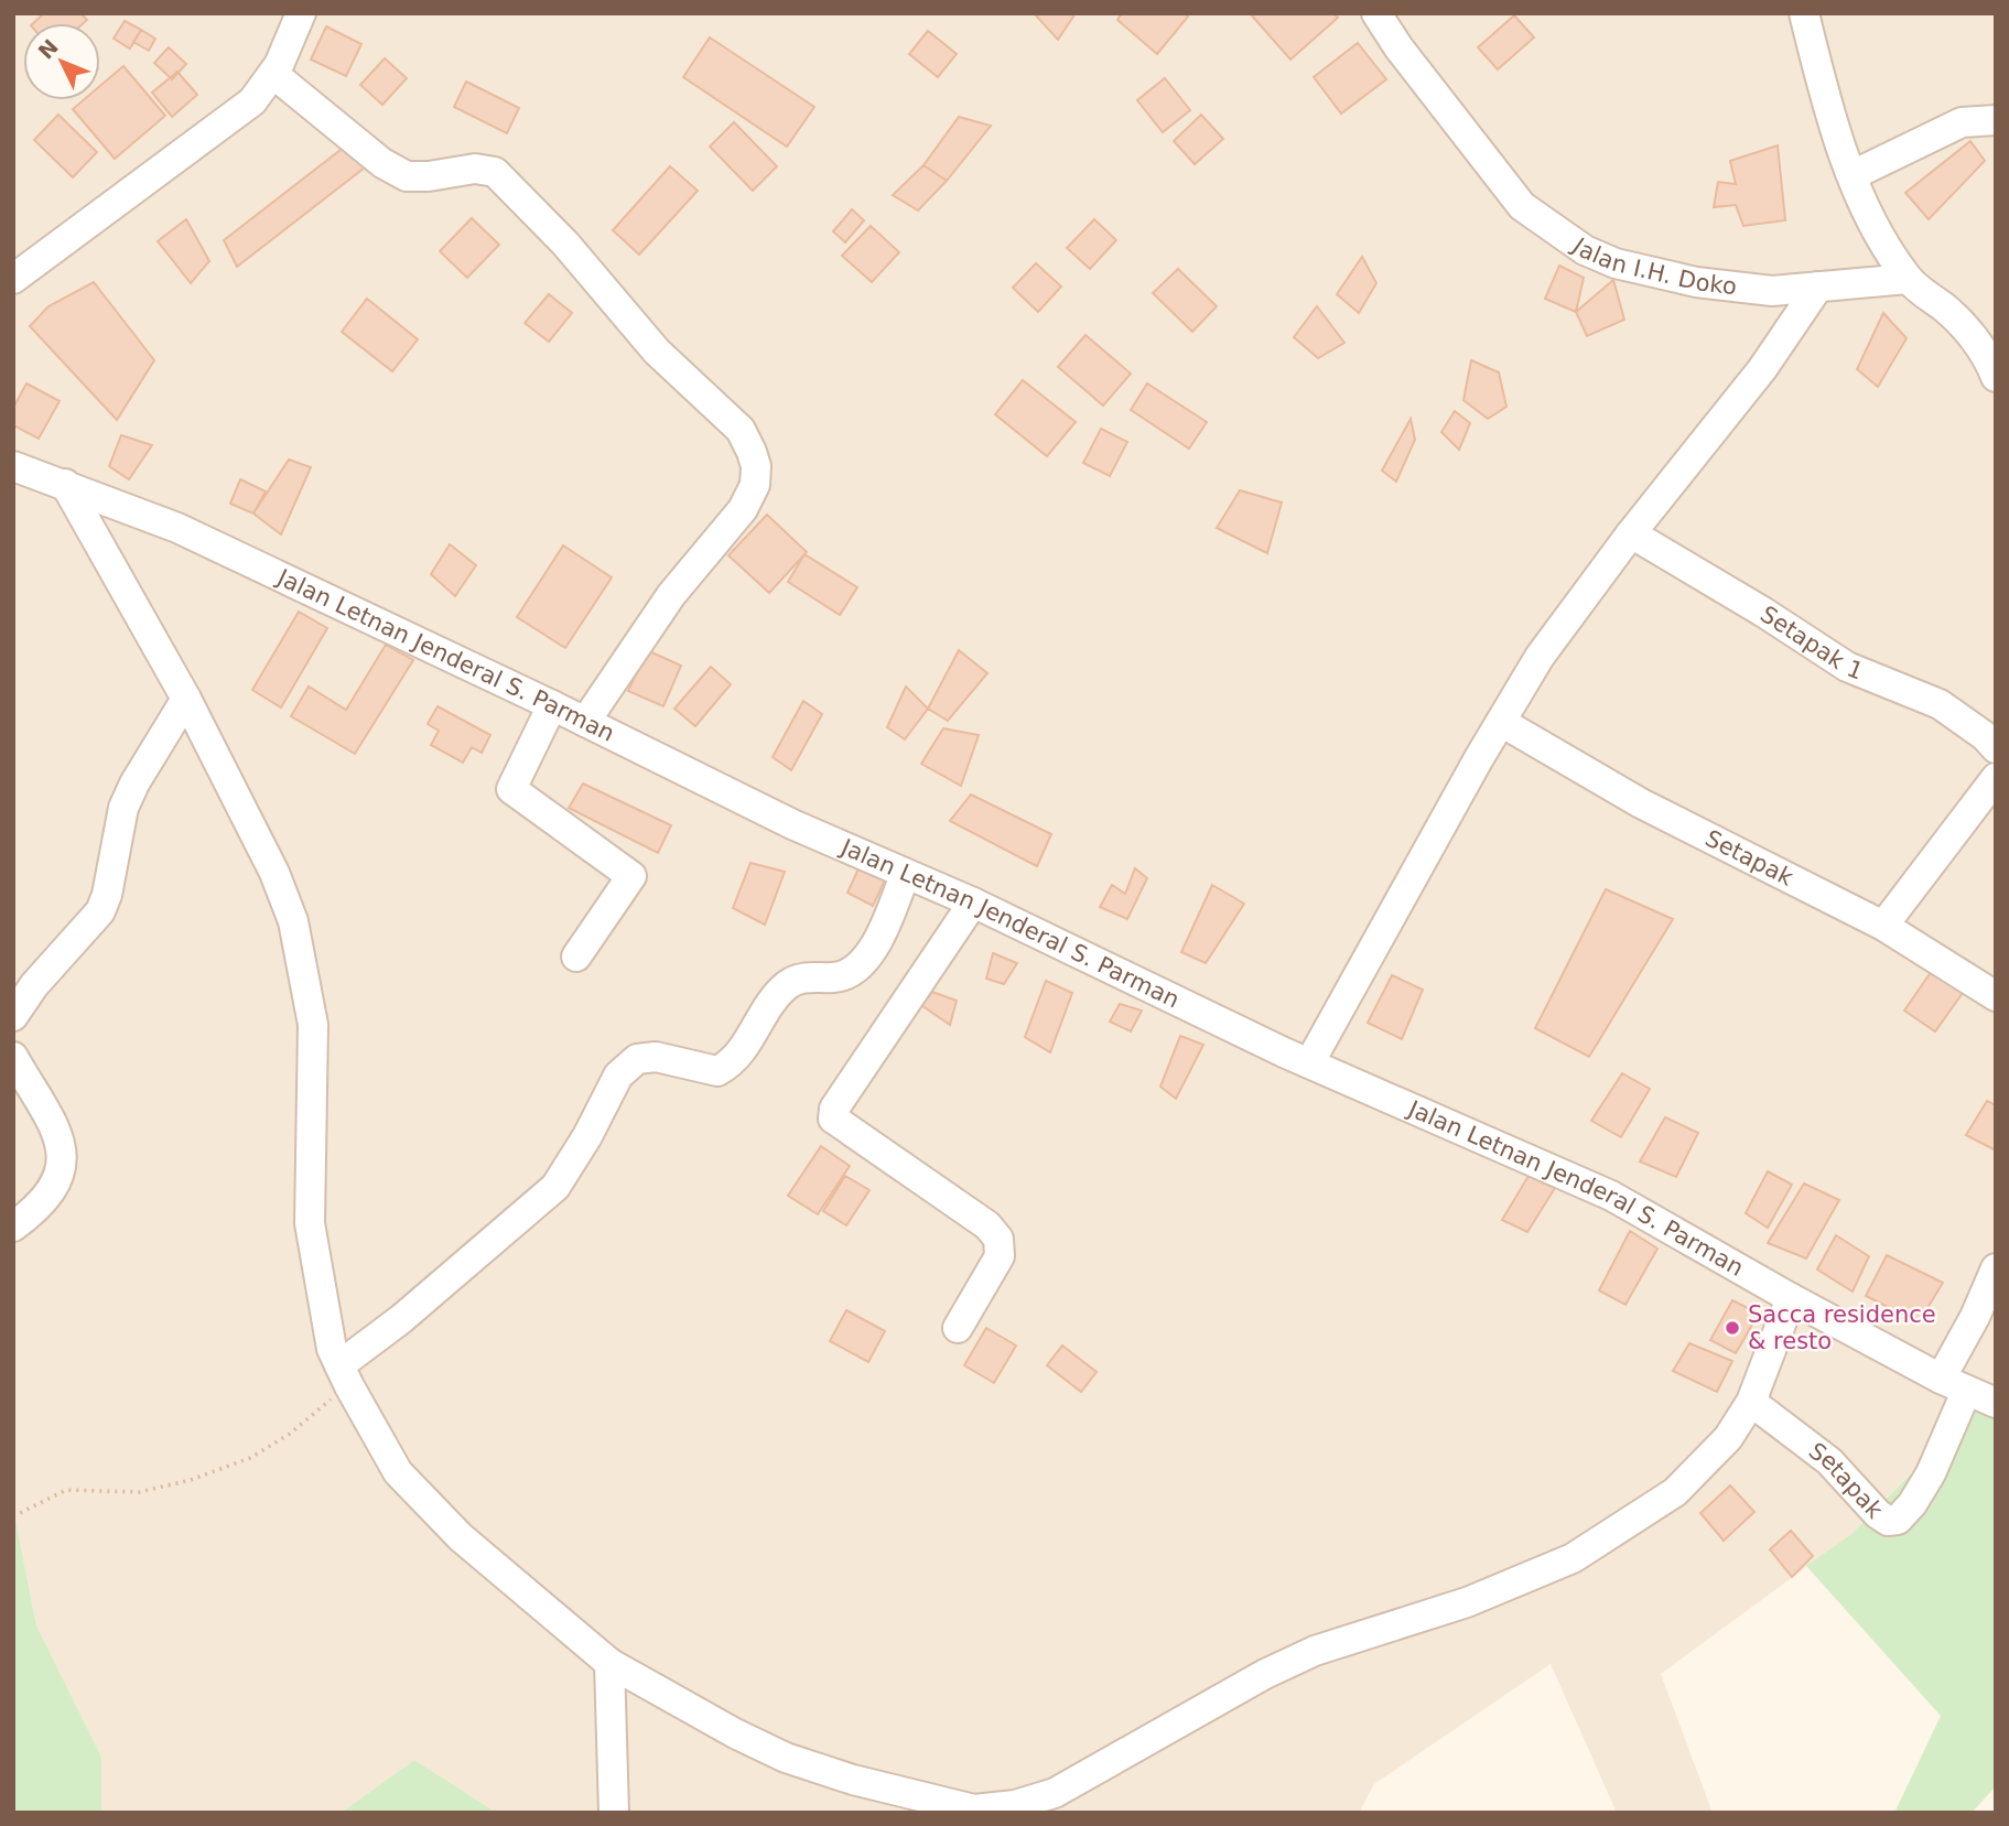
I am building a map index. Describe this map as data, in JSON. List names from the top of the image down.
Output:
{
  "streets": {
    "street": [
      "Jalan I.H. Doko",
      "Setapak 1",
      "Jalan Letnan Jenderal S. Parman",
      "Setapak"
    ]
  },
  "crossings": [
    ["Jalan Letnan Jenderal S. Parman", "Setapak"]
  ],
  "places": ["Sacca residence & resto"],
  "north": "top left"
}
